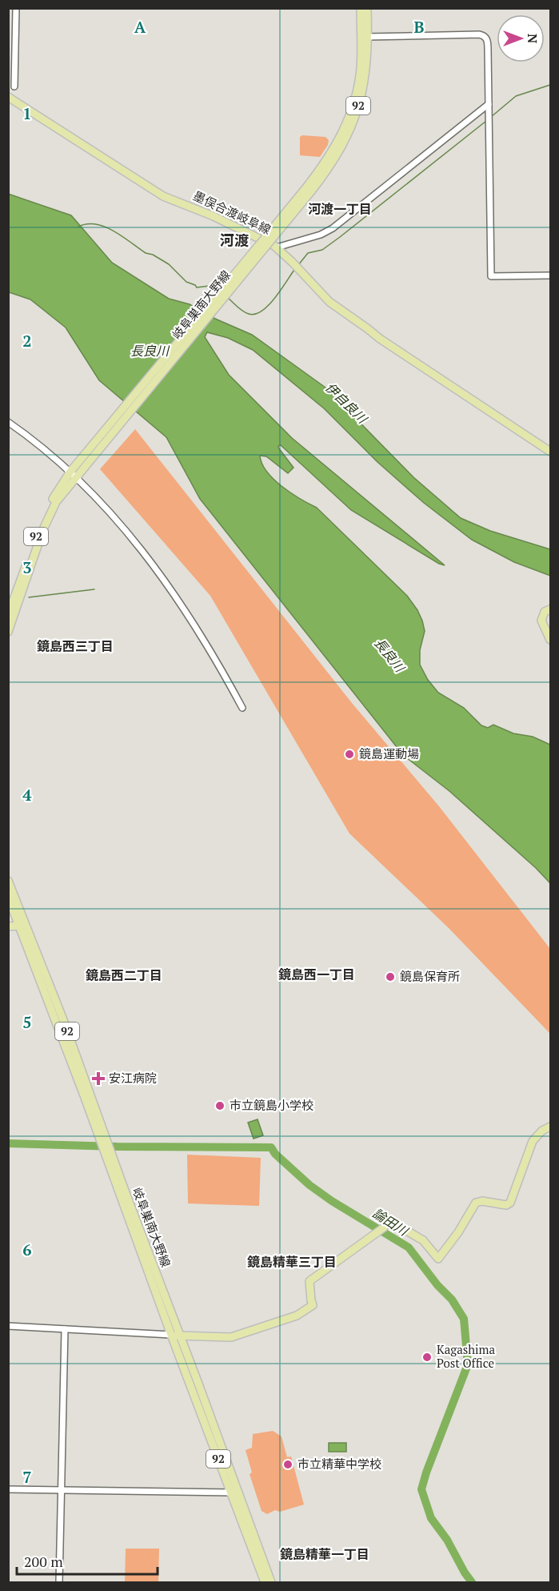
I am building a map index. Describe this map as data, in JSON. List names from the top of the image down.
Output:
{
  "streets": {
    "main road": ["92", "墨俣合渡岐阜線", "岐阜巣南大野線"]
  },
  "districts": [
    "河渡一丁目",
    "河渡",
    "鏡島西三丁目",
    "鏡島西一丁目",
    "鏡島西二丁目",
    "鏡島精華三丁目",
    "鏡島精華一丁目"
  ],
  "water": ["長良川", "伊自良川", "論田川"],
  "places": {
    "other": [
      "鏡島運動場",
      "鏡島保育所",
      "市立鏡島小学校",
      "Kagashima Post Office",
      "市立精華中学校"
    ],
    "health": ["安江病院"]
  },
  "scale_bar": "200 m",
  "north": "right",
  "grid": {
    "columns": ["A", "B"],
    "rows": [
      "1",
      "2",
      "3",
      "4",
      "5",
      "6",
      "7"
    ]
  }
}
